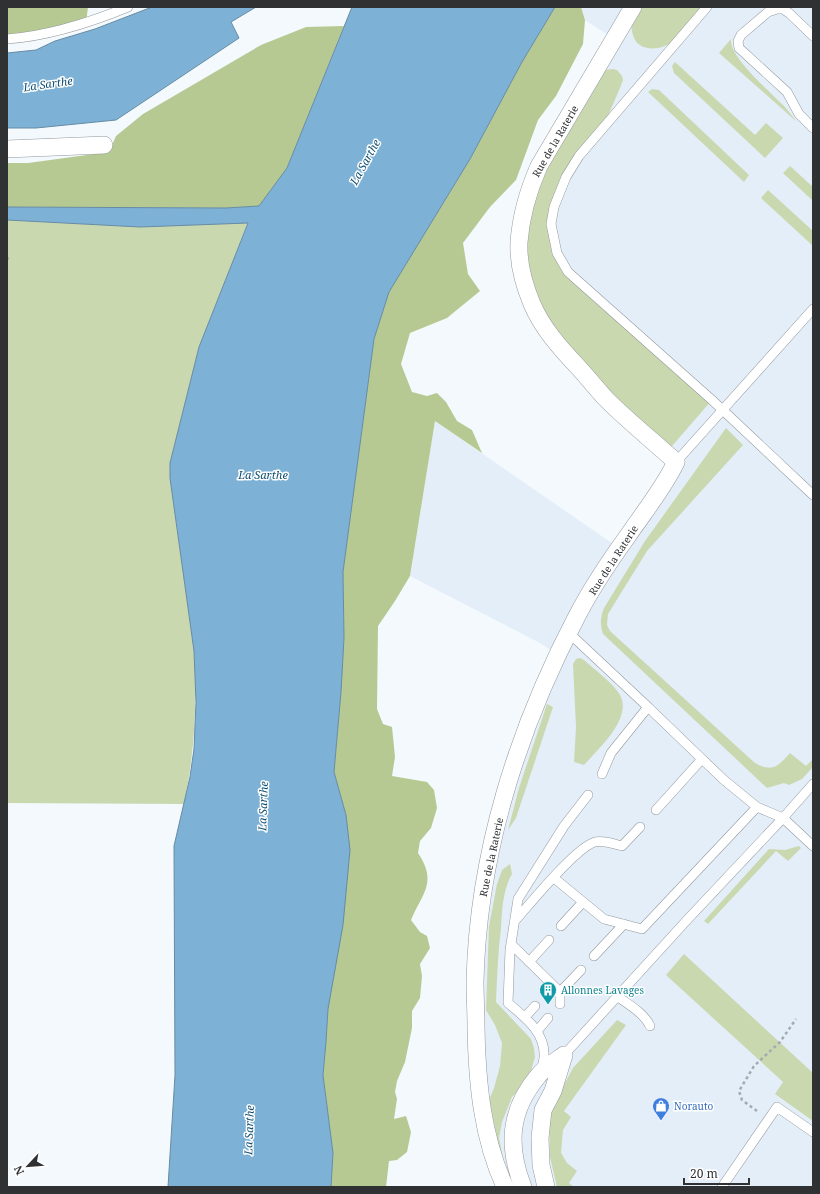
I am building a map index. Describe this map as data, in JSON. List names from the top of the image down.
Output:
{
  "streets": {
    "street": ["Rue de la Raterie"]
  },
  "water": ["La Sarthe"],
  "places": {
    "building": ["Allonnes Lavages"],
    "shop": ["Norauto"]
  },
  "scale_bar": "20 m",
  "north": "bottom left"
}
